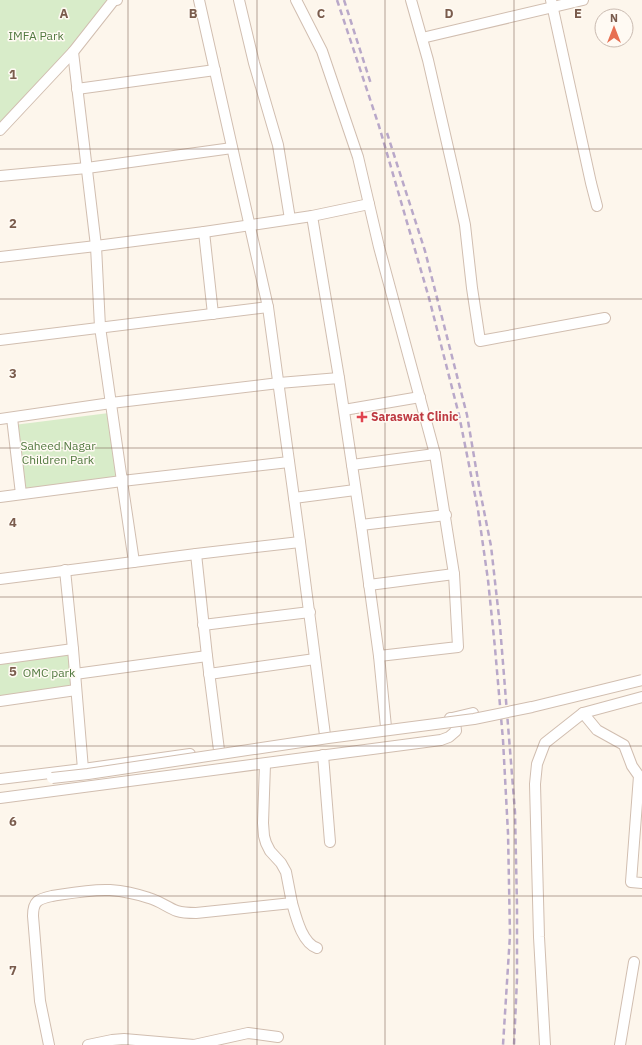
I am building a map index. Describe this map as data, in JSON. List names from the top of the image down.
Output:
{
  "parks": ["IMFA Park", "Saheed Nagar Children Park", "OMC park"],
  "places": {
    "health": ["Saraswat Clinic"]
  },
  "north": "top",
  "grid": {
    "columns": [
      "A",
      "B",
      "C",
      "D",
      "E"
    ],
    "rows": [
      "1",
      "2",
      "3",
      "4",
      "5",
      "6",
      "7"
    ]
  }
}
